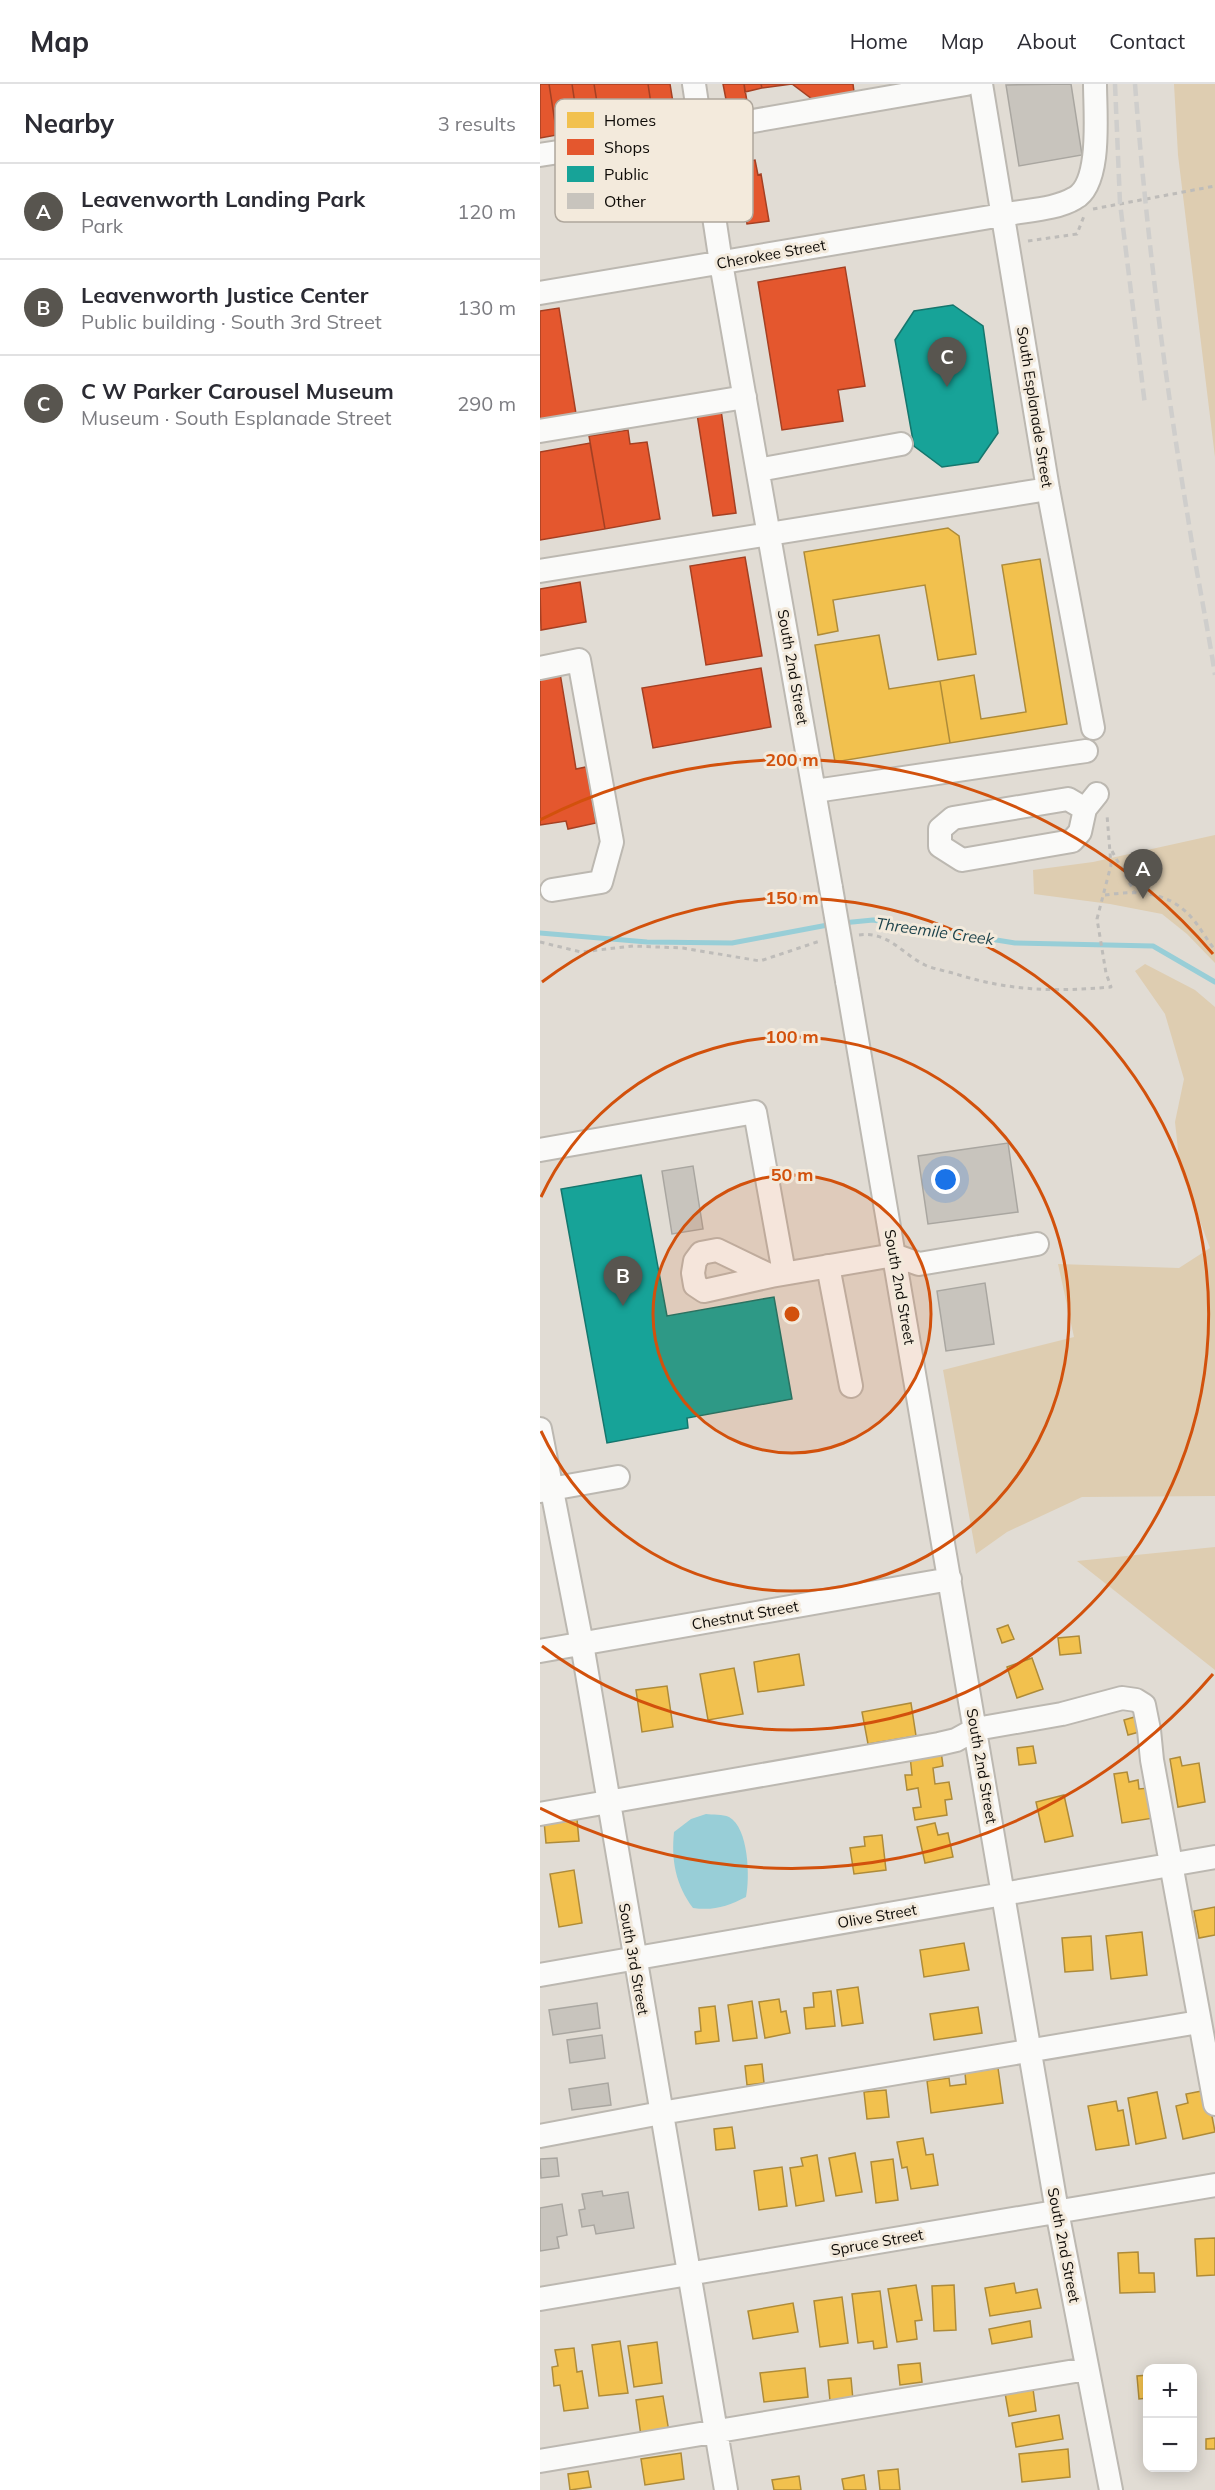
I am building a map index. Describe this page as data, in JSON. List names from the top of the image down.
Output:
{
  "streets": {
    "street": [
      "Cherokee Street",
      "South Esplanade Street",
      "South 2nd Street",
      "Chestnut Street",
      "Olive Street",
      "South 3rd Street",
      "Spruce Street"
    ]
  },
  "crossings": [
    ["Cherokee Street", "South Esplanade Street"],
    ["Cherokee Street", "South 2nd Street"],
    ["South 2nd Street", "Chestnut Street"],
    ["South 2nd Street", "Olive Street"],
    ["South 2nd Street", "Spruce Street"],
    ["Chestnut Street", "South 3rd Street"],
    ["Olive Street", "South 3rd Street"],
    ["South 3rd Street", "Spruce Street"]
  ],
  "water": ["Threemile Creek"],
  "legend": [
    "Homes",
    "Shops",
    "Public",
    "Other"
  ],
  "page": {
    "header": "Map",
    "nav": [
      "Home",
      "Map",
      "About",
      "Contact"
    ],
    "heading": ["Nearby", "3 results"],
    "list": [
      {
        "mark": "A",
        "name": "Leavenworth Landing Park",
        "note": "Park",
        "value": "120 m"
      },
      {
        "mark": "B",
        "name": "Leavenworth Justice Center",
        "note": "Public building · South 3rd Street",
        "value": "130 m"
      },
      {
        "mark": "C",
        "name": "C W Parker Carousel Museum",
        "note": "Museum · South Esplanade Street",
        "value": "290 m"
      }
    ],
    "pins": ["C", "A", "B"],
    "map_buttons": ["+", "−"]
  },
  "rings": [
    "200 m",
    "150 m",
    "100 m",
    "50 m"
  ]
}
